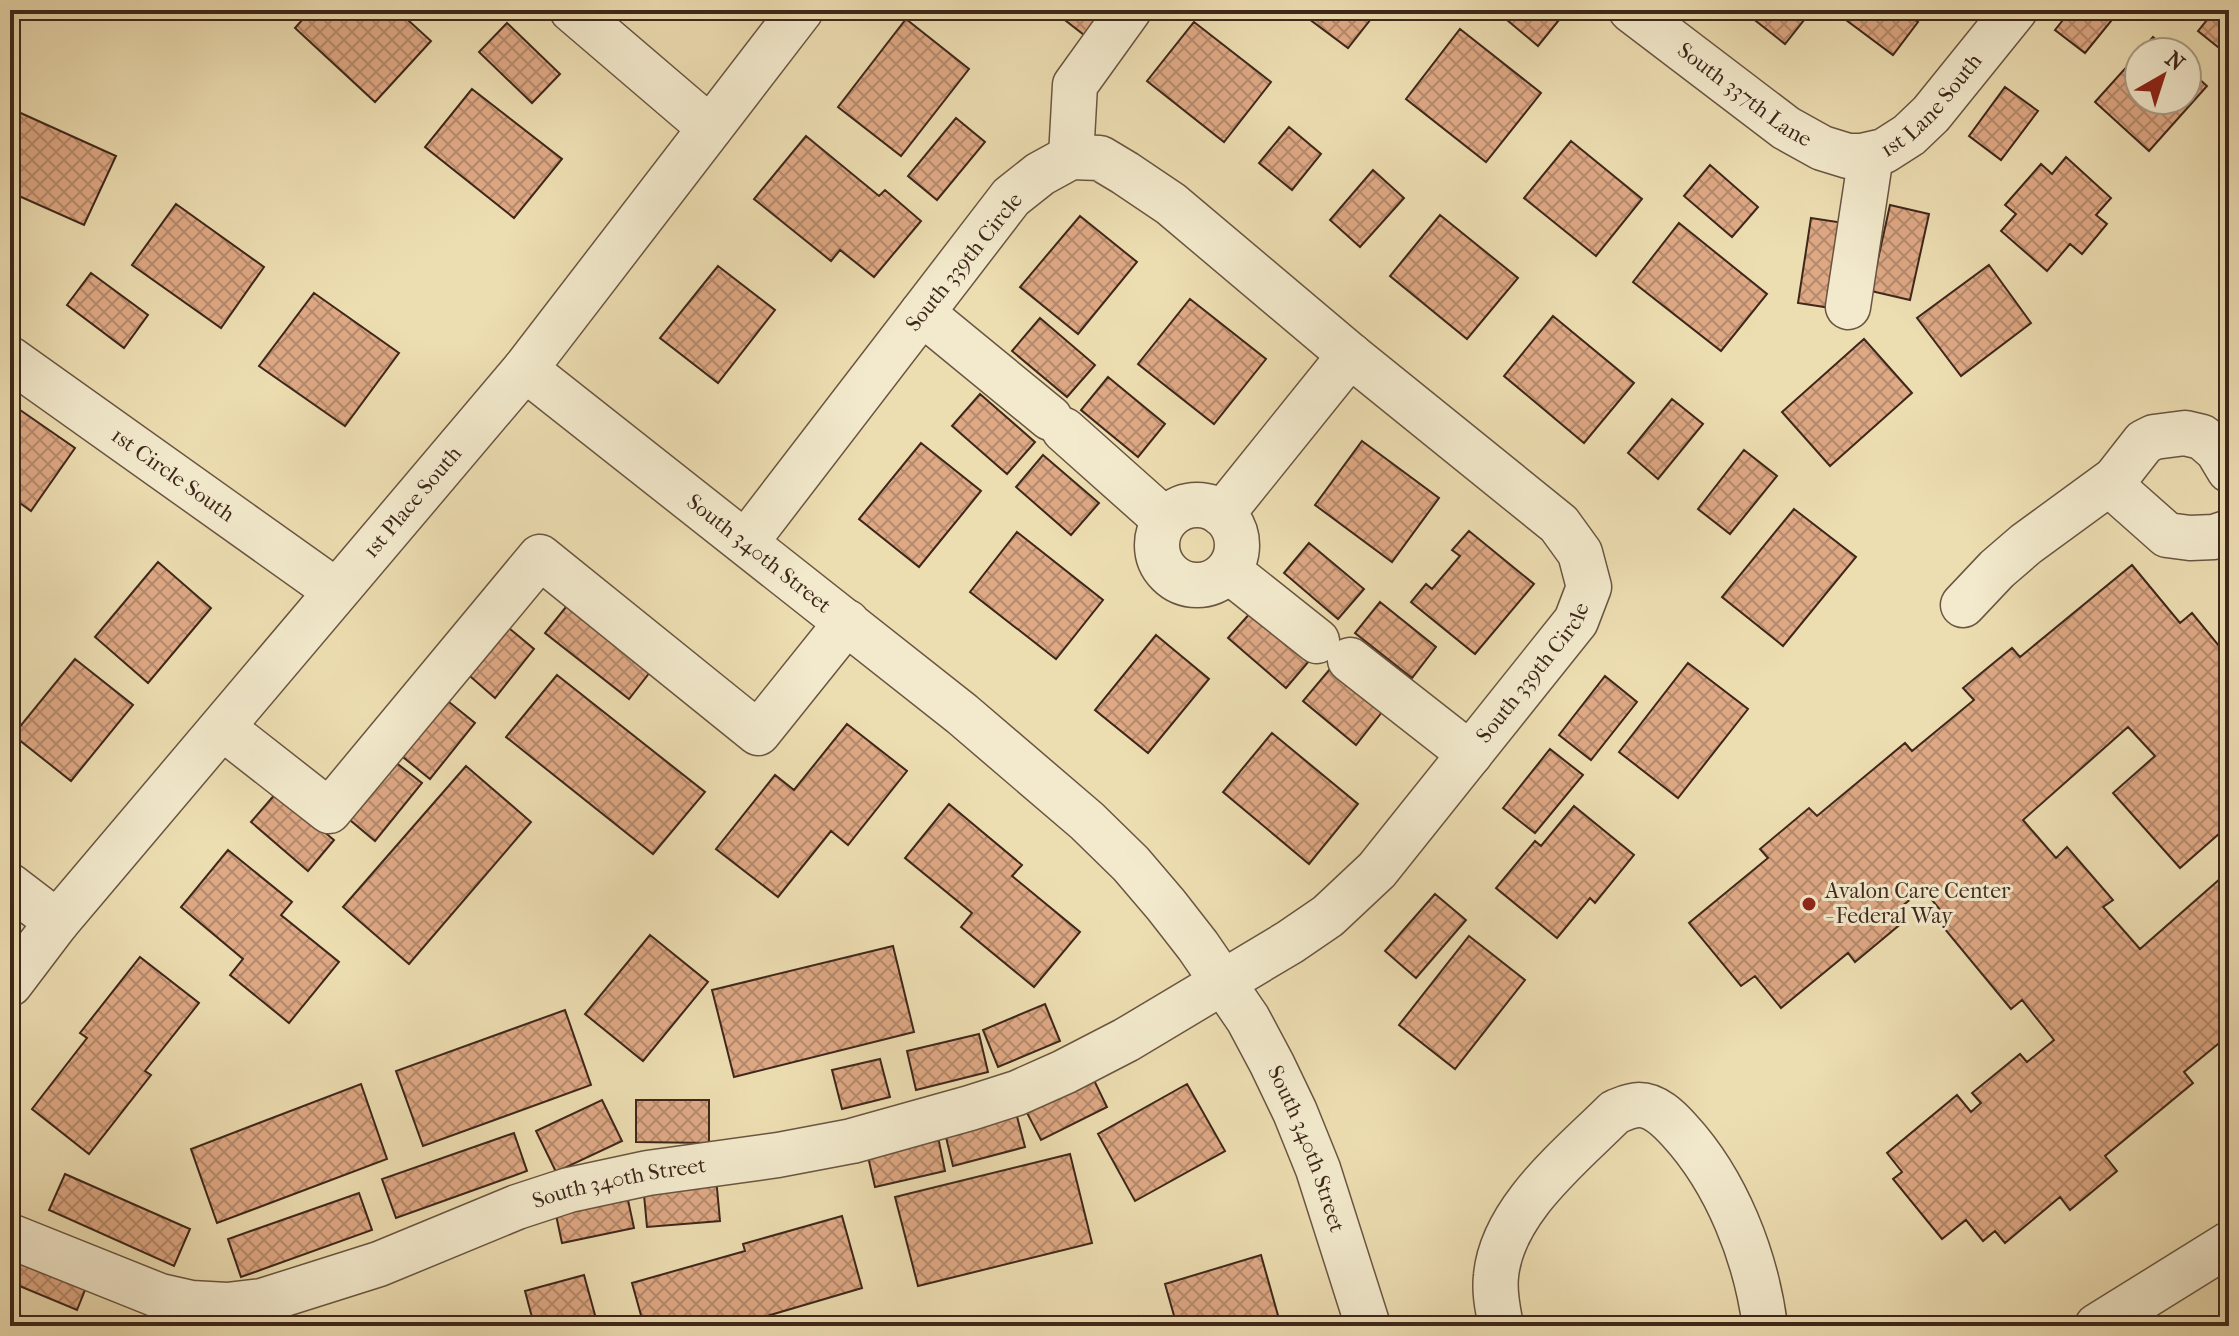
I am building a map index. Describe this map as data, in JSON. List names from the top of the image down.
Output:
{
  "streets": {
    "street": [
      "South 337th Lane",
      "1st Lane South",
      "South 339th Circle",
      "1st Circle South",
      "1st Place South",
      "South 340th Street"
    ]
  },
  "crossings": [
    ["South 337th Lane", "1st Lane South"],
    ["South 339th Circle", "South 340th Street"],
    ["1st Circle South", "1st Place South"],
    ["1st Place South", "South 340th Street"]
  ],
  "places": ["Avalon Care Center - Federal Way"],
  "north": "top right"
}
